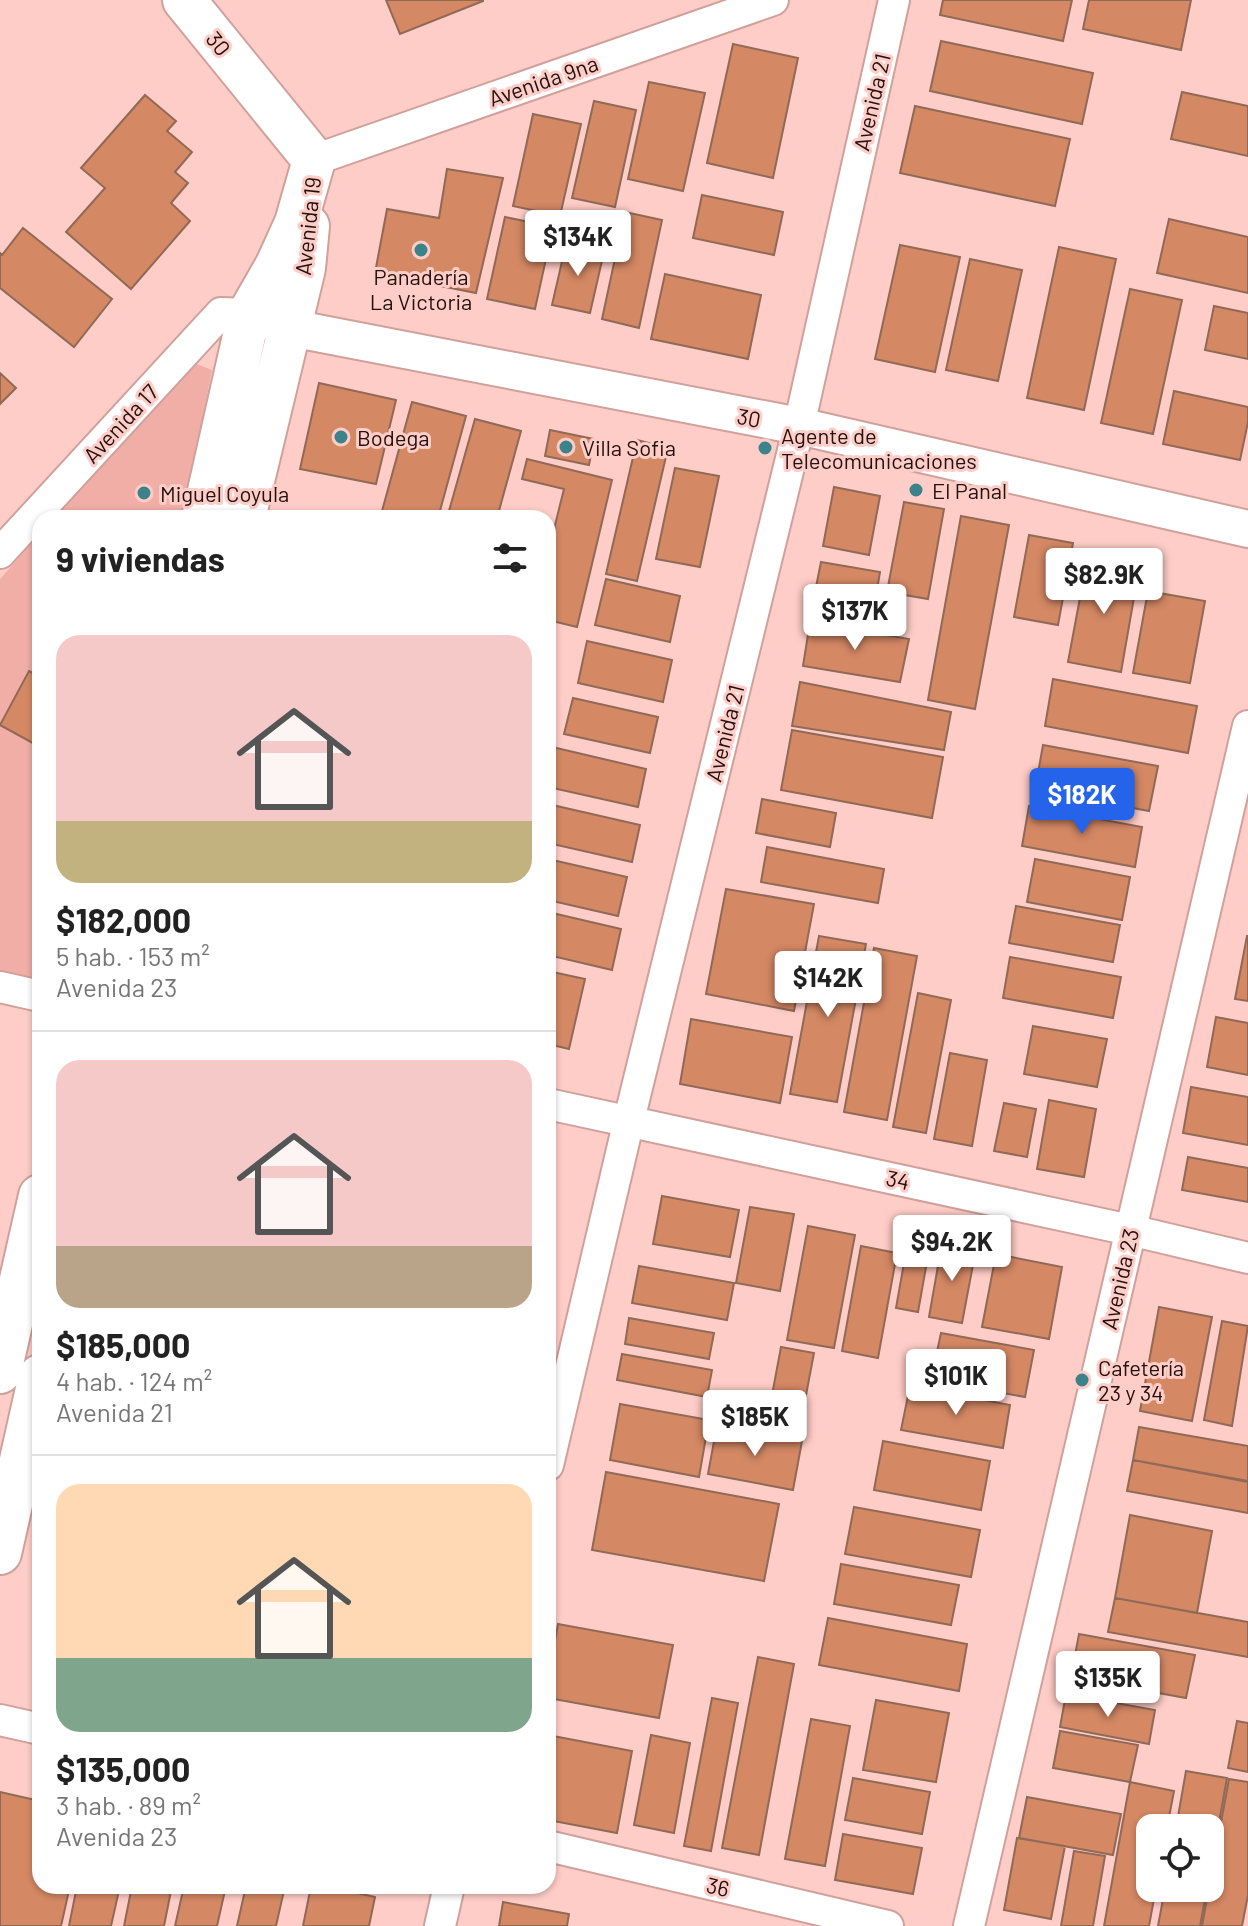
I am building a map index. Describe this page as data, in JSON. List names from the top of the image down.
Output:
{
  "streets": {
    "main road": ["30", "Avenida 19"],
    "street": [
      "Avenida 9na",
      "Avenida 21",
      "Avenida 17",
      "34",
      "Avenida 23",
      "36"
    ]
  },
  "crossings": [
    ["30", "Avenida 9na"],
    ["30", "Avenida 21"],
    ["30", "Avenida 19"],
    ["30", "Avenida 17"],
    ["Avenida 9na", "Avenida 19"],
    ["Avenida 21", "34"],
    ["Avenida 19", "Avenida 17"],
    ["34", "Avenida 23"]
  ],
  "places": [
    "Panadería La Victoria",
    "Bodega",
    "Villa Sofia",
    "Agente de Telecomunicaciones",
    "El Panal",
    "Miguel Coyula",
    "Cafetería 23 y 34"
  ],
  "page": {
    "price": [
      "$134K",
      "$82.9K",
      "$137K",
      "$182K",
      "$142K",
      "$94.2K",
      "$101K",
      "$185K",
      "$135K"
    ],
    "heading": "9 viviendas",
    "list": [
      {
        "name": "$182,000",
        "note": "5 hab. · 153 m² · Avenida 23"
      },
      {
        "name": "$185,000",
        "note": "4 hab. · 124 m² · Avenida 21"
      },
      {
        "name": "$135,000",
        "note": "3 hab. · 89 m² · Avenida 23"
      }
    ]
  }
}
